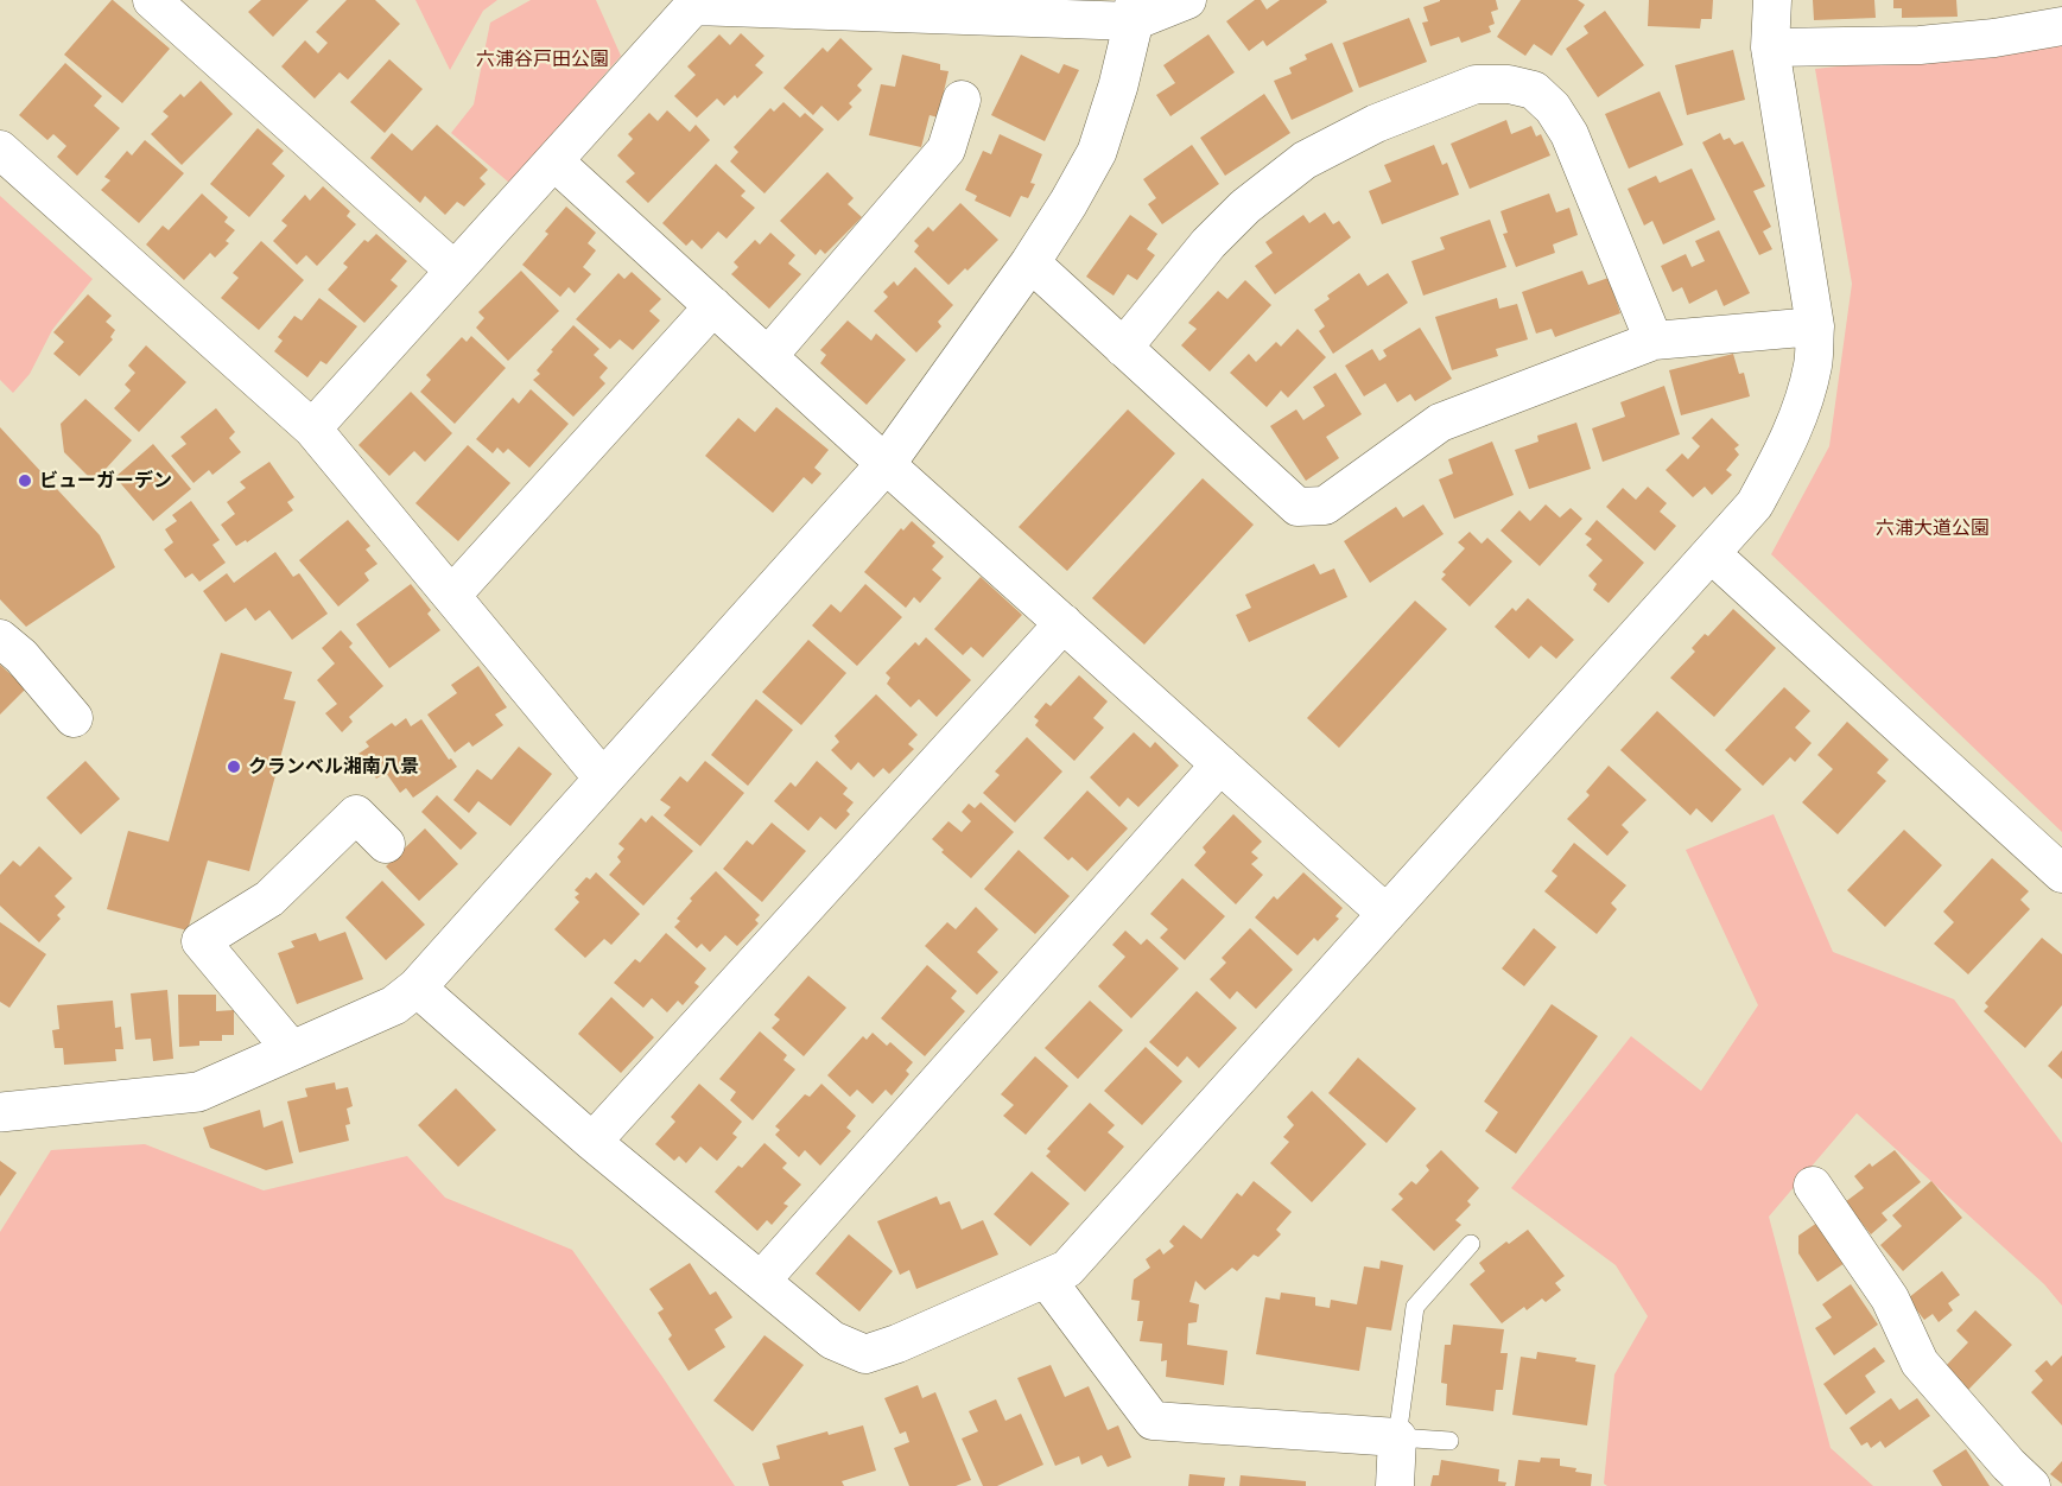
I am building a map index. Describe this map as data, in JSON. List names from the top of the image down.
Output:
{
  "parks": ["六浦谷戸田公園", "六浦大道公園"],
  "places": ["ビューガーデン", "クランベル湘南八景"]
}
